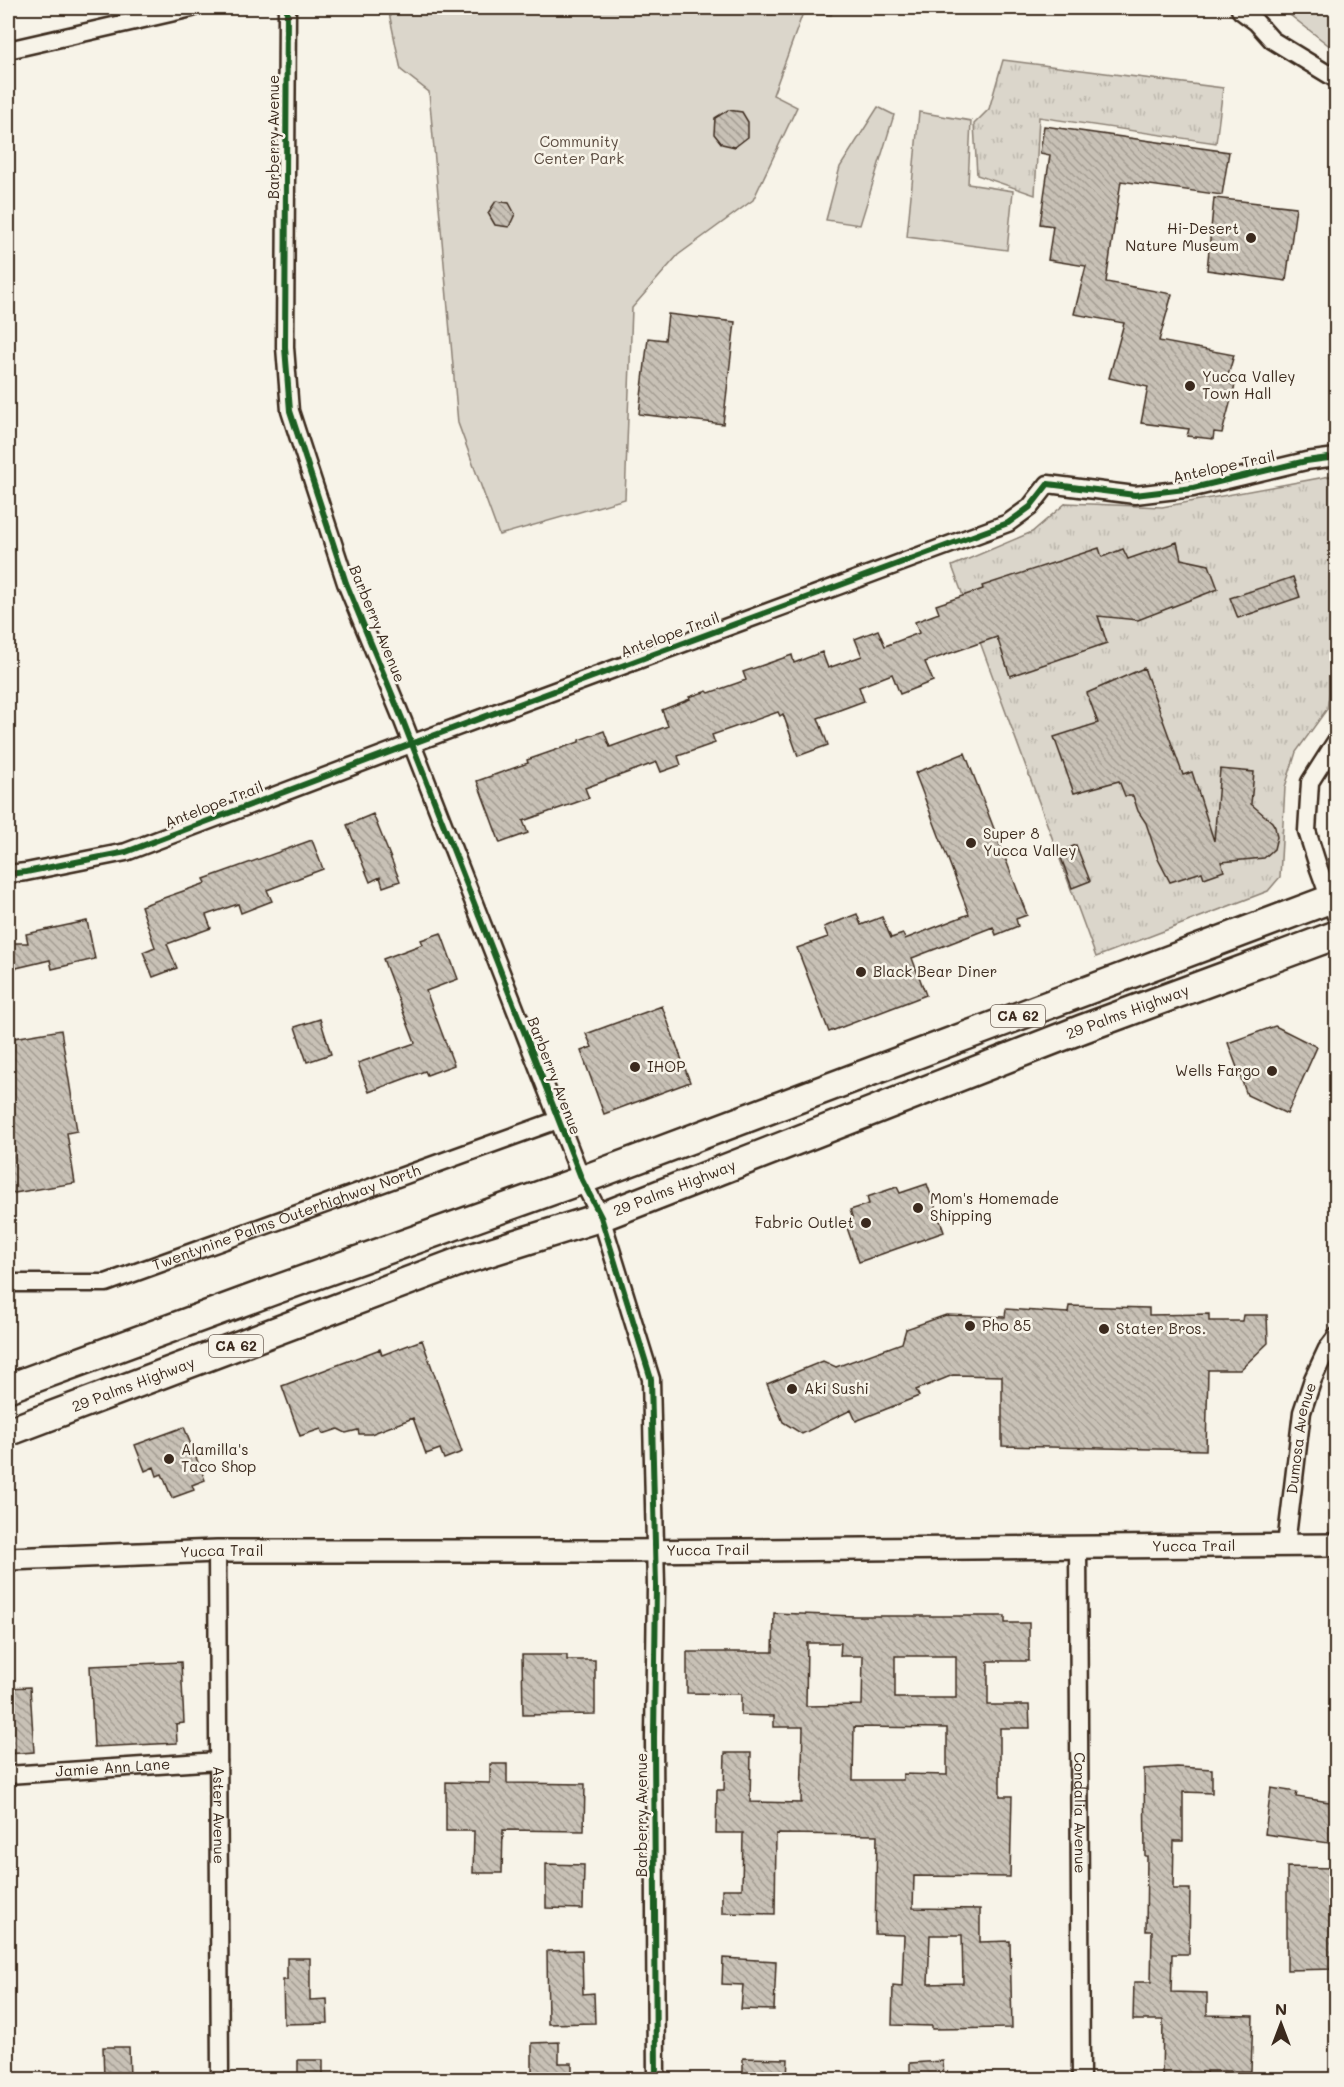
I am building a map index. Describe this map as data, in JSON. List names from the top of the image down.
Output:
{
  "streets": {
    "main road": ["29 Palms Highway", "CA 62"],
    "street": [
      "Barberry Avenue",
      "Antelope Trail",
      "Twentynine Palms Outerhighway North",
      "Dumosa Avenue",
      "Yucca Trail",
      "Jamie Ann Lane",
      "Condalia Avenue",
      "Aster Avenue"
    ]
  },
  "crossings": [
    ["Barberry Avenue", "Antelope Trail"],
    ["Barberry Avenue", "29 Palms Highway"],
    ["Barberry Avenue", "CA 62"],
    ["Barberry Avenue", "Twentynine Palms Outerhighway North"],
    ["Barberry Avenue", "Yucca Trail"],
    ["Dumosa Avenue", "Yucca Trail"],
    ["Yucca Trail", "Condalia Avenue"],
    ["Yucca Trail", "Aster Avenue"],
    ["Jamie Ann Lane", "Aster Avenue"]
  ],
  "parks": ["Community Center Park"],
  "places": [
    "Hi-Desert Nature Museum",
    "Yucca Valley Town Hall",
    "Super 8 Yucca Valley",
    "Black Bear Diner",
    "IHOP",
    "Wells Fargo",
    "Mom's Homemade Shipping",
    "Fabric Outlet",
    "Pho 85",
    "Stater Bros.",
    "Aki Sushi",
    "Alamilla's Taco Shop"
  ],
  "north": "top"
}
